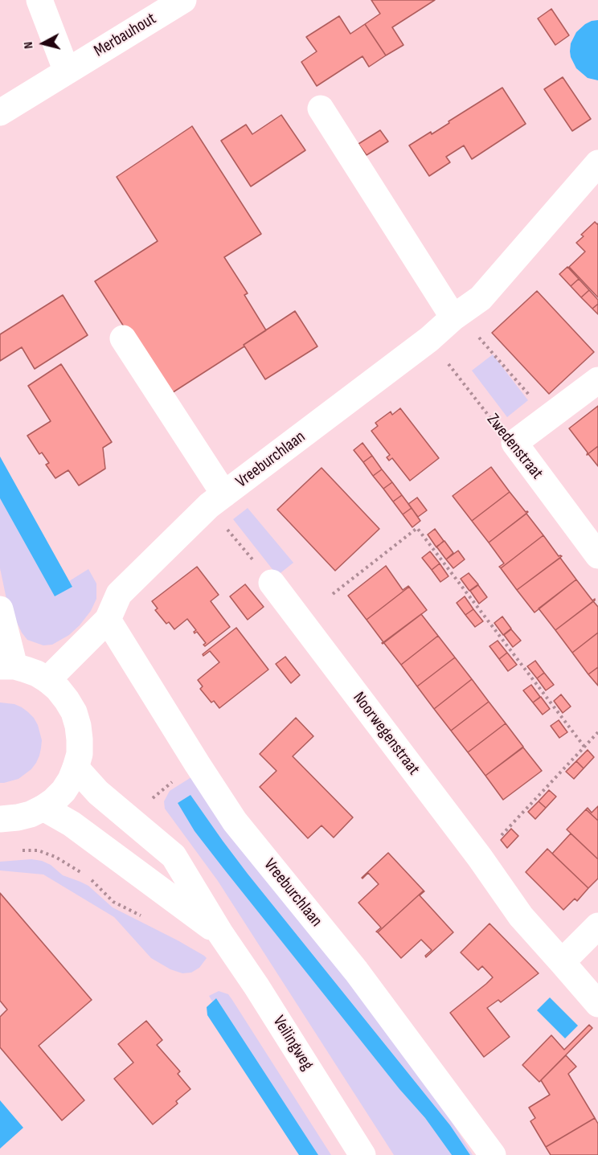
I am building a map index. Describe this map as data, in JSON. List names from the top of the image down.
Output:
{
  "streets": {
    "street": [
      "Merbauhout",
      "Zwedenstraat",
      "Vreeburchlaan",
      "Noorwegenstraat",
      "Veilingweg"
    ]
  },
  "crossings": [
    ["Zwedenstraat", "Vreeburchlaan"]
  ],
  "north": "left"
}
